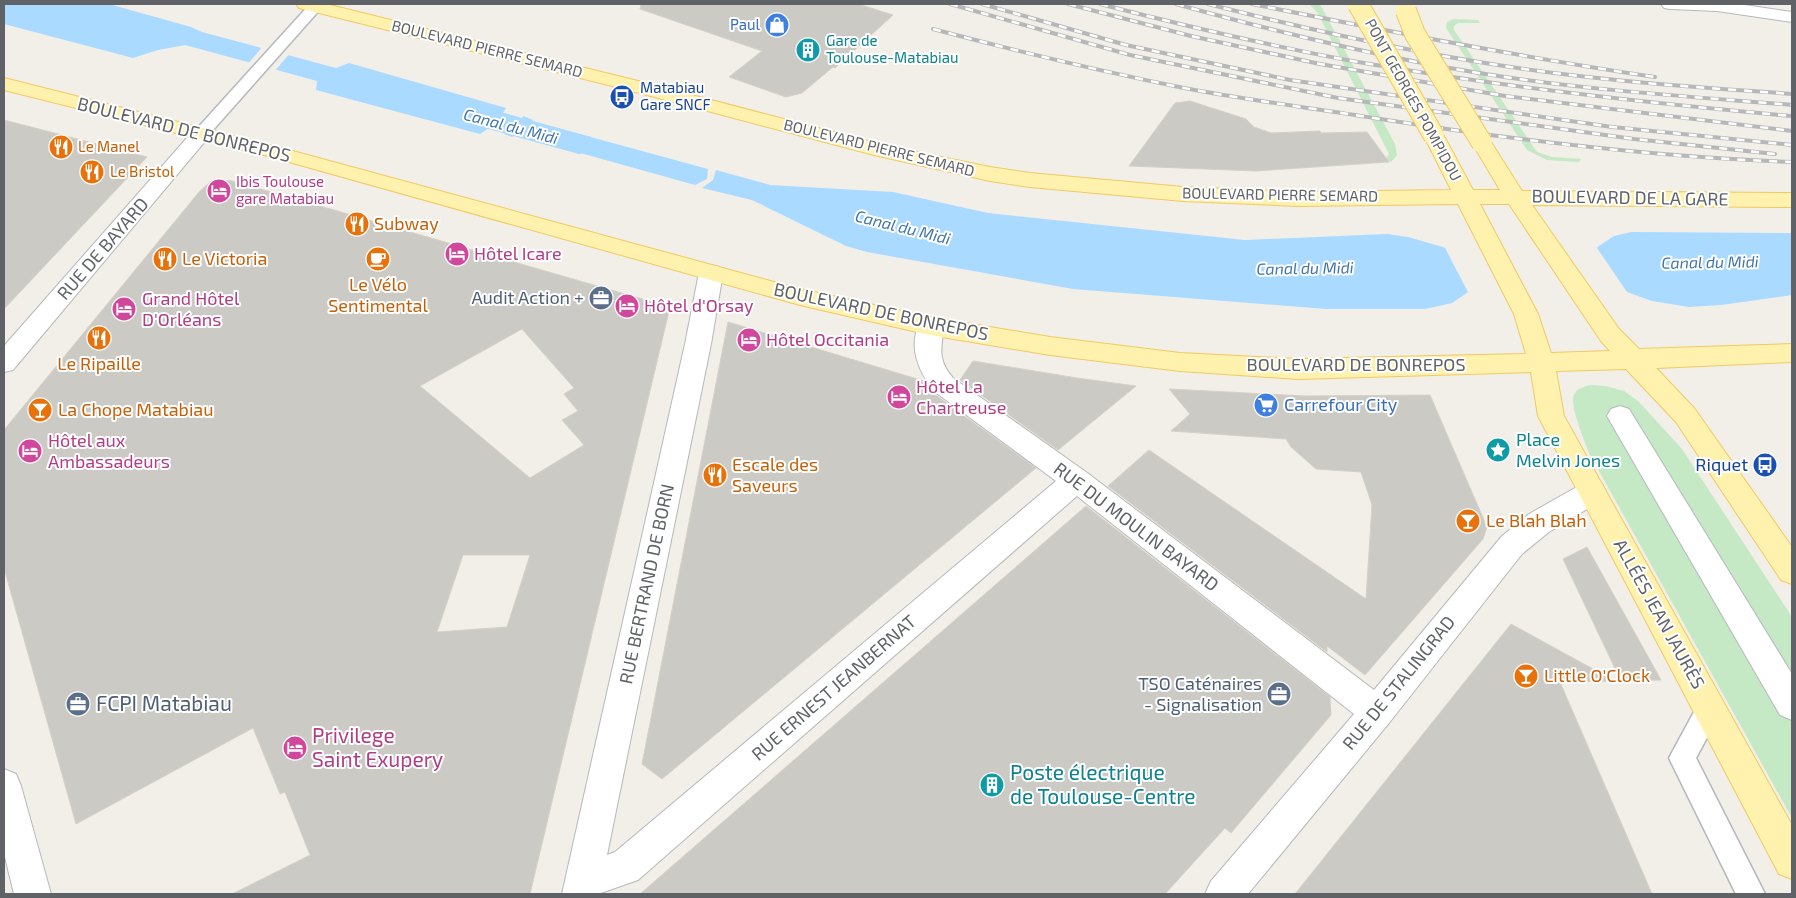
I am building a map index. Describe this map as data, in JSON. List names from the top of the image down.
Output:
{
  "streets": {
    "main road": [
      "BOULEVARD PIERRE SEMARD",
      "PONT GEORGES POMPIDOU",
      "BOULEVARD DE BONREPOS",
      "BOULEVARD DE LA GARE",
      "ALLÉES JEAN JAURÈS"
    ],
    "street": [
      "RUE DE BAYARD",
      "RUE DU MOULIN BAYARD",
      "RUE BERTRAND DE BORN",
      "RUE DE STALINGRAD",
      "RUE ERNEST JEANBERNAT"
    ]
  },
  "crossings": [
    ["BOULEVARD PIERRE SEMARD", "PONT GEORGES POMPIDOU"],
    ["BOULEVARD PIERRE SEMARD", "BOULEVARD DE LA GARE"],
    ["PONT GEORGES POMPIDOU", "BOULEVARD DE BONREPOS"],
    ["PONT GEORGES POMPIDOU", "BOULEVARD DE LA GARE"],
    ["PONT GEORGES POMPIDOU", "ALLÉES JEAN JAURÈS"],
    ["BOULEVARD DE BONREPOS", "RUE DE BAYARD"],
    ["BOULEVARD DE BONREPOS", "RUE DU MOULIN BAYARD"],
    ["BOULEVARD DE BONREPOS", "RUE BERTRAND DE BORN"],
    ["BOULEVARD DE BONREPOS", "ALLÉES JEAN JAURÈS"],
    ["RUE DU MOULIN BAYARD", "RUE DE STALINGRAD"],
    ["RUE DU MOULIN BAYARD", "RUE ERNEST JEANBERNAT"],
    ["RUE BERTRAND DE BORN", "RUE ERNEST JEANBERNAT"],
    ["ALLÉES JEAN JAURÈS", "RUE DE STALINGRAD"]
  ],
  "water": ["Canal du Midi"],
  "places": {
    "shop": ["Paul"],
    "building": ["Gare de Toulouse-Matabiau", "Poste électrique de Toulouse-Centre"],
    "bus stop": ["Matabiau Gare SNCF", "Riquet"],
    "restaurant": [
      "Le Manel",
      "Le Bristol",
      "Subway",
      "Le Victoria",
      "Le Ripaille",
      "Escale des Saveurs"
    ],
    "hotel": [
      "Ibis Toulouse gare Matabiau",
      "Hôtel Icare",
      "Hôtel d'Orsay",
      "Grand Hôtel D'Orléans",
      "Hôtel Occitania",
      "Hôtel La Chartreuse",
      "Hôtel aux Ambassadeurs",
      "Privilege Saint Exupery"
    ],
    "cafe": ["Le Vélo Sentimental"],
    "office": ["Audit Action +", "TSO Caténaires - Signalisation", "FCPI Matabiau"],
    "supermarket": ["Carrefour City"],
    "bar": ["La Chope Matabiau", "Le Blah Blah", "Little O'Clock"],
    "place": ["Place Melvin Jones"]
  }
}
